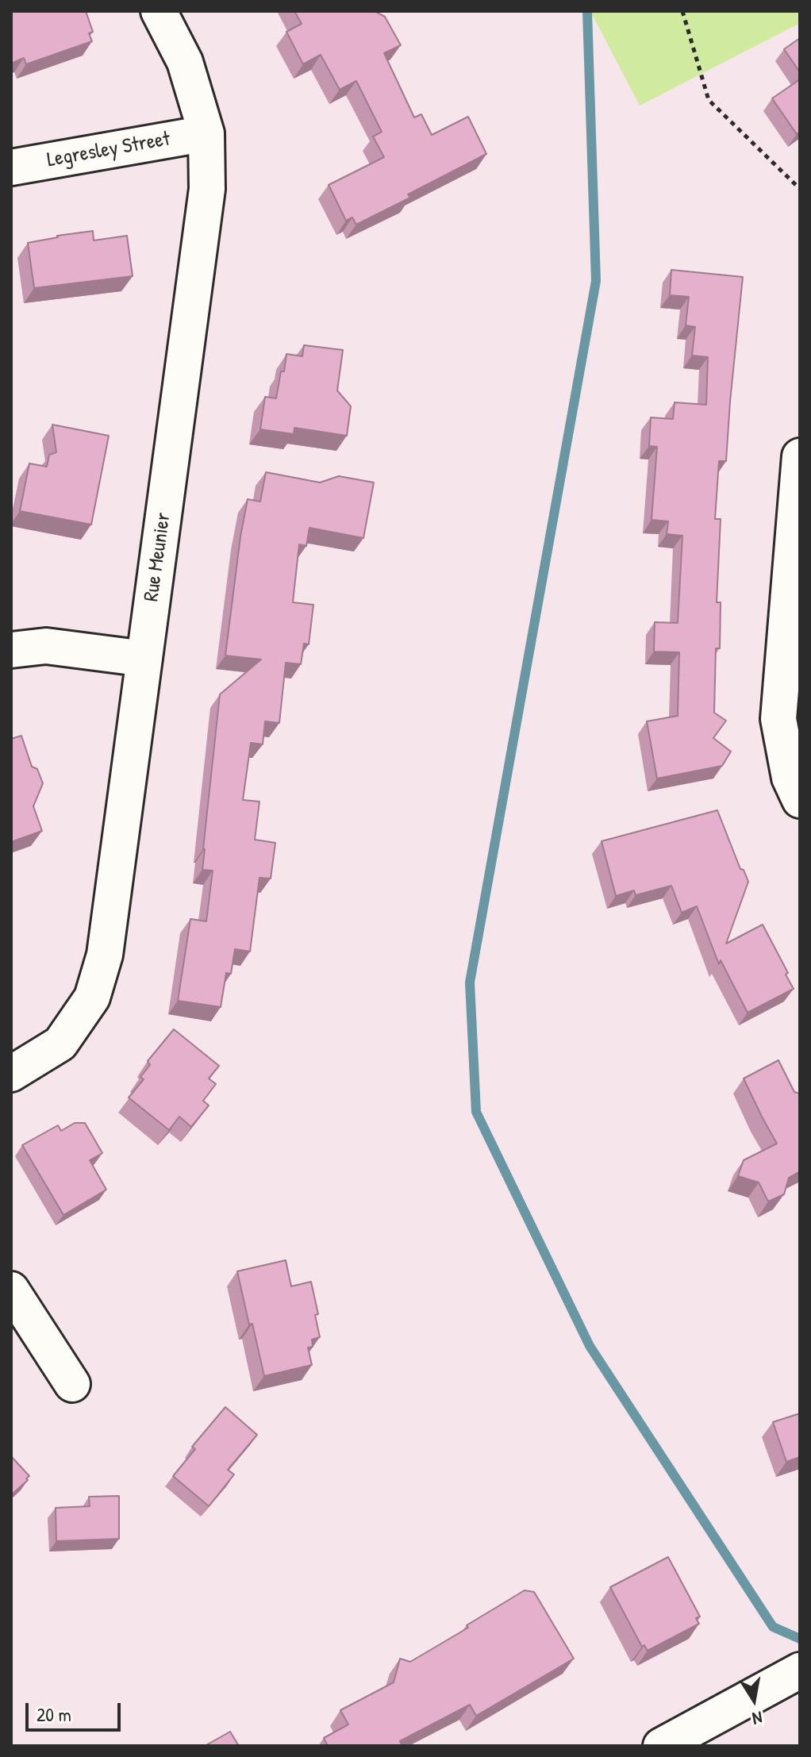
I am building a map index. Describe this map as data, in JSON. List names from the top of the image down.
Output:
{
  "streets": {
    "street": ["Legresley Street", "Rue Meunier"]
  },
  "crossings": [
    ["Legresley Street", "Rue Meunier"]
  ],
  "scale_bar": "20 m",
  "north": "bottom"
}
